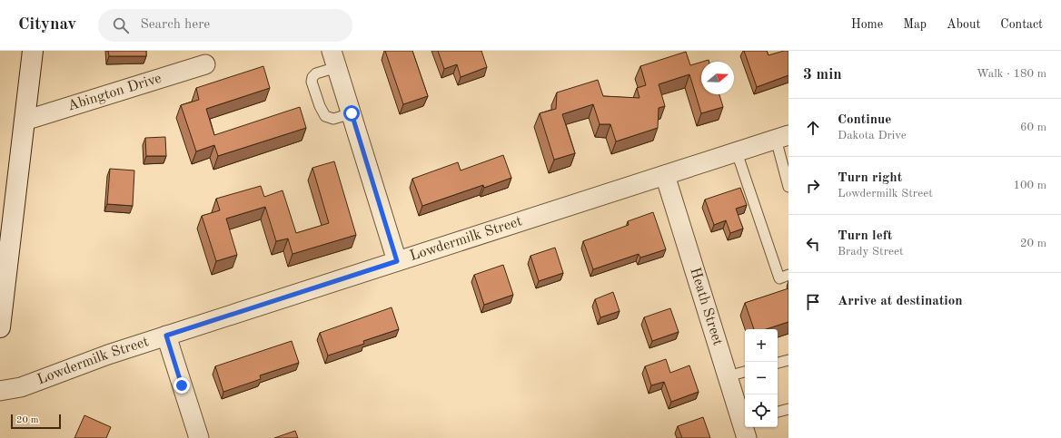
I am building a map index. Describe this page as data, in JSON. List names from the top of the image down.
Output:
{
  "streets": {
    "street": ["Abington Drive", "Lowdermilk Street", "Heath Street"]
  },
  "crossings": [
    ["Lowdermilk Street", "Heath Street"]
  ],
  "scale_bar": "20 m",
  "north": "right",
  "page": {
    "header": "Citynav",
    "search": "Search here",
    "nav": [
      "Home",
      "Map",
      "About",
      "Contact"
    ],
    "heading": ["3 min", "Walk · 180 m"],
    "list": [
      ["Continue", "Dakota Drive", "60 m"],
      ["Turn right", "Lowdermilk Street", "100 m"],
      ["Turn left", "Brady Street", "20 m"],
      "Arrive at destination"
    ],
    "map_buttons": ["+", "−"],
    "scale": "20 m"
  }
}
